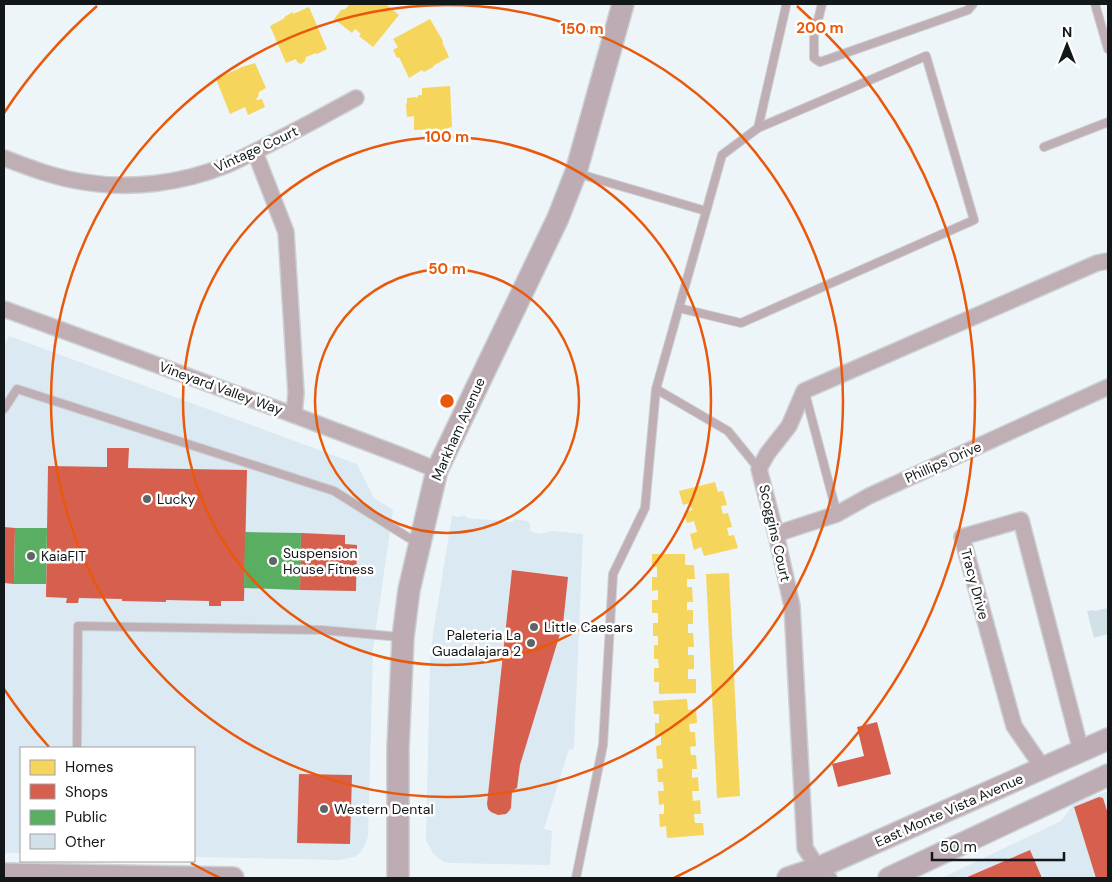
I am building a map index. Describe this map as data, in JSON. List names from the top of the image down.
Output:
{
  "streets": {
    "street": [
      "Vintage Court",
      "Vineyard Valley Way",
      "Markham Avenue",
      "Phillips Drive",
      "Scoggins Court",
      "Tracy Drive",
      "East Monte Vista Avenue"
    ]
  },
  "crossings": [
    ["Vineyard Valley Way", "Markham Avenue"],
    ["Phillips Drive", "Scoggins Court"],
    ["Scoggins Court", "East Monte Vista Avenue"],
    ["Tracy Drive", "East Monte Vista Avenue"]
  ],
  "places": [
    "Lucky",
    "KaiaFIT",
    "Suspension House Fitness",
    "Little Caesars",
    "Paleteria La Guadalajara 2",
    "Western Dental"
  ],
  "legend": [
    "Homes",
    "Shops",
    "Public",
    "Other"
  ],
  "scale_bar": "50 m",
  "north": "top",
  "rings": [
    "200 m",
    "150 m",
    "100 m",
    "50 m"
  ]
}
